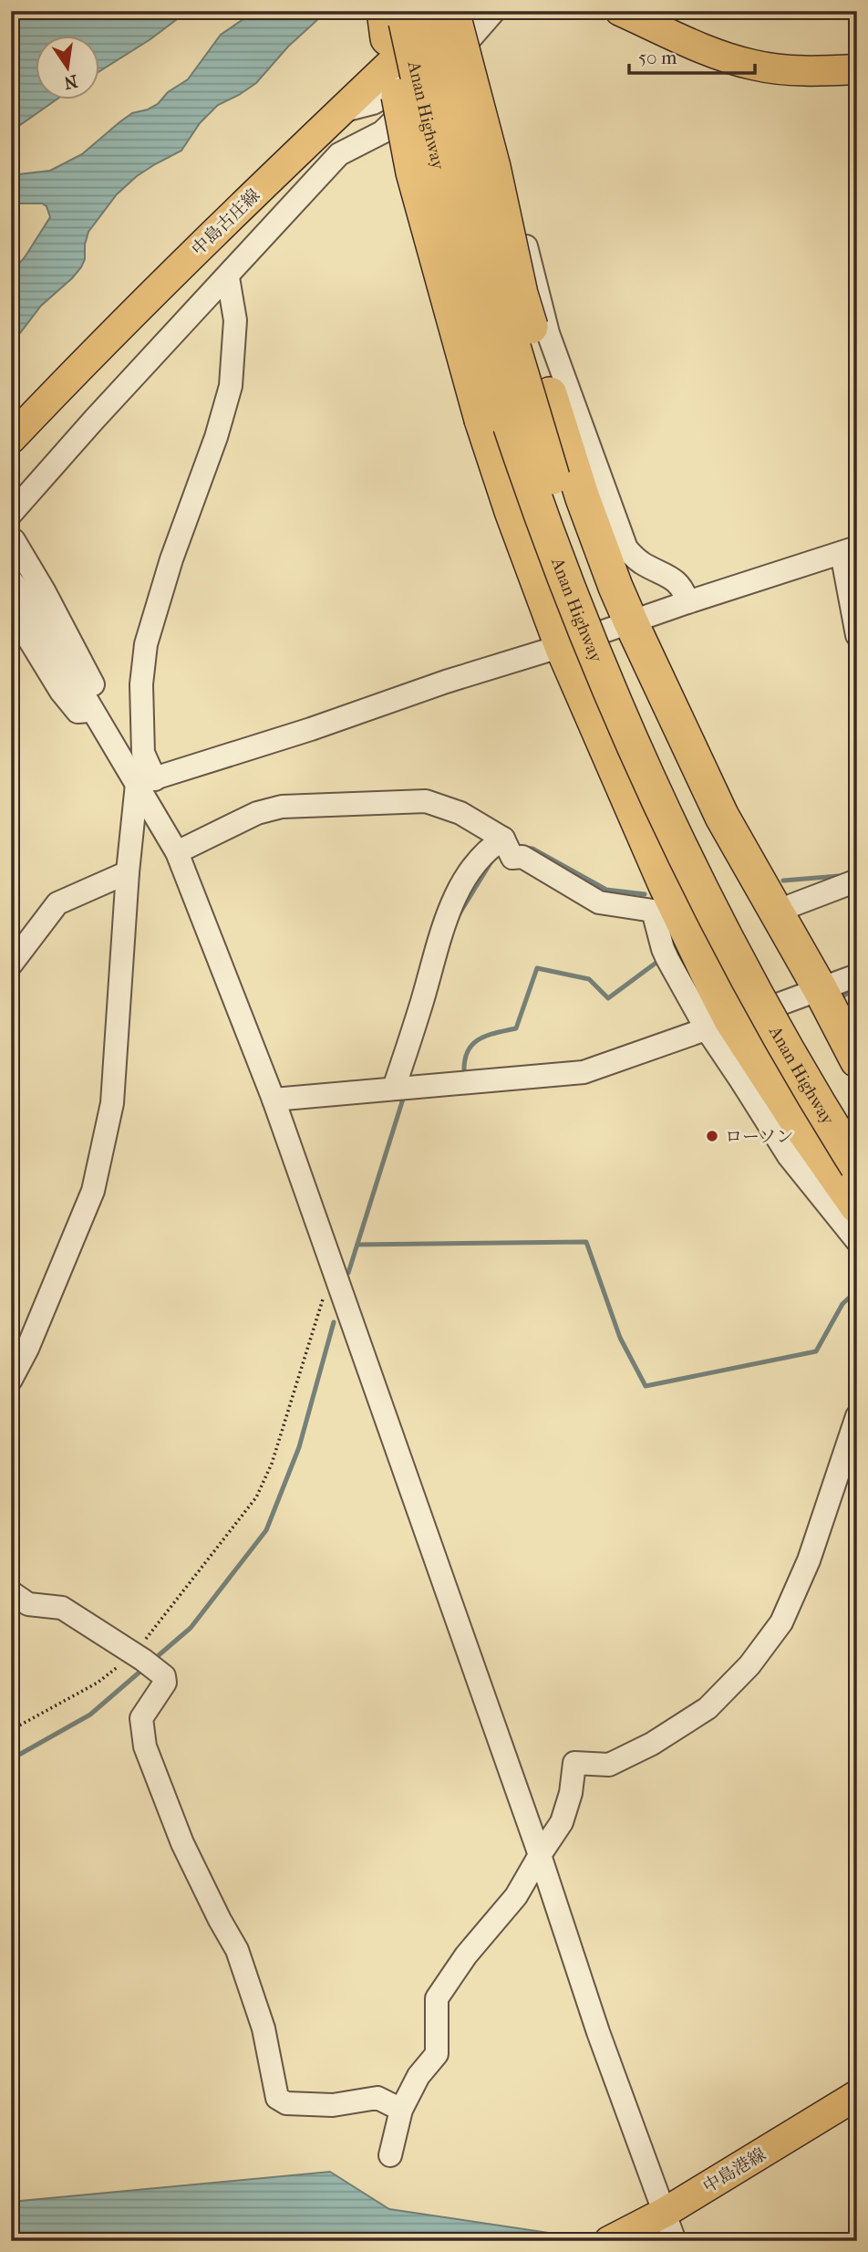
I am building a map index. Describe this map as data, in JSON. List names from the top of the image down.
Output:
{
  "streets": {
    "highway": ["Anan Highway"],
    "main road": ["中島古庄線", "中島港線"]
  },
  "places": ["ローソン"],
  "scale_bar": "50 m",
  "north": "bottom"
}
